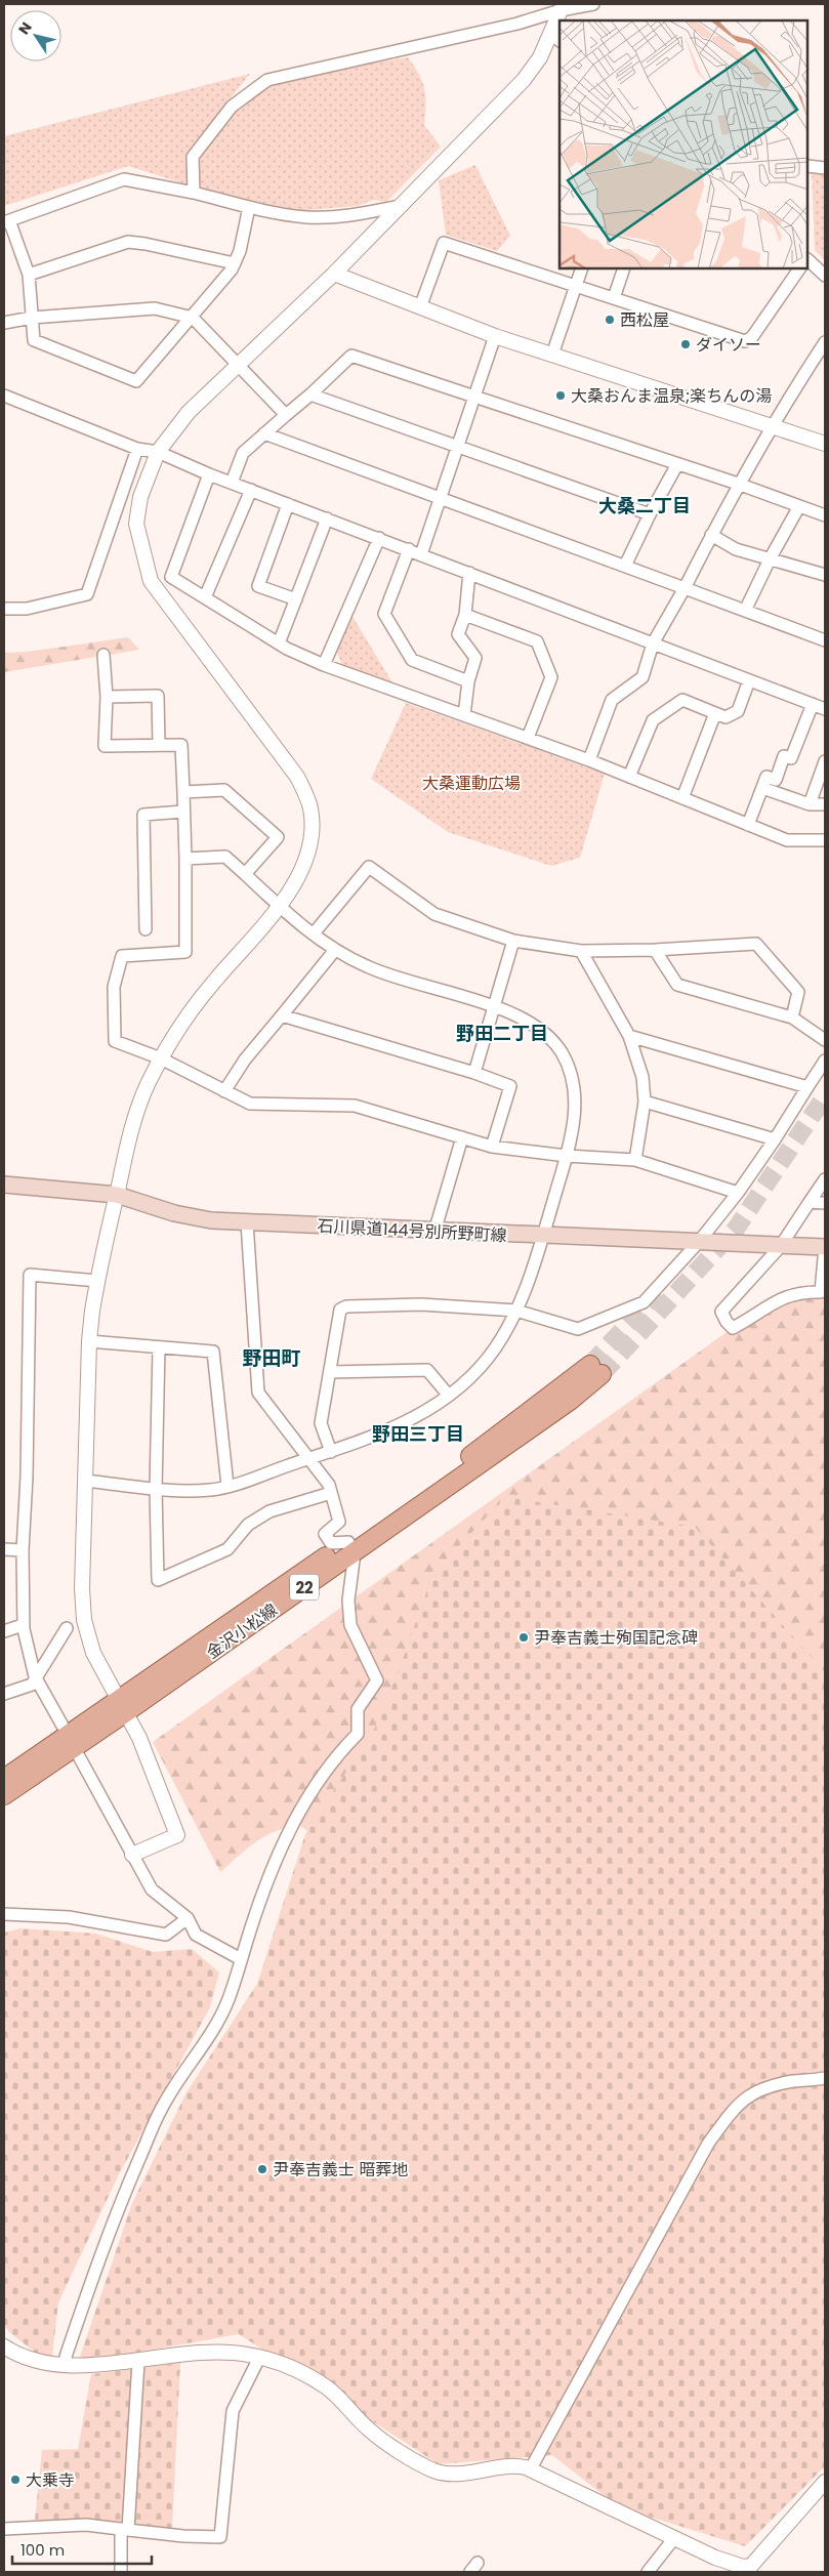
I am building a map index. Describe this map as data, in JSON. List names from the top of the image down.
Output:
{
  "streets": {
    "main road": ["石川県道144号別所野町線", "22", "金沢小松線"]
  },
  "districts": [
    "大桑二丁目",
    "野田二丁目",
    "野田町",
    "野田三丁目"
  ],
  "parks": ["大桑運動広場"],
  "places": [
    "西松屋",
    "ダイソー",
    "大桑おんま温泉;楽ちんの湯",
    "尹奉吉義士殉国記念碑",
    "尹奉吉義士 暗葬地",
    "大乗寺"
  ],
  "scale_bar": "100 m",
  "north": "top left"
}
